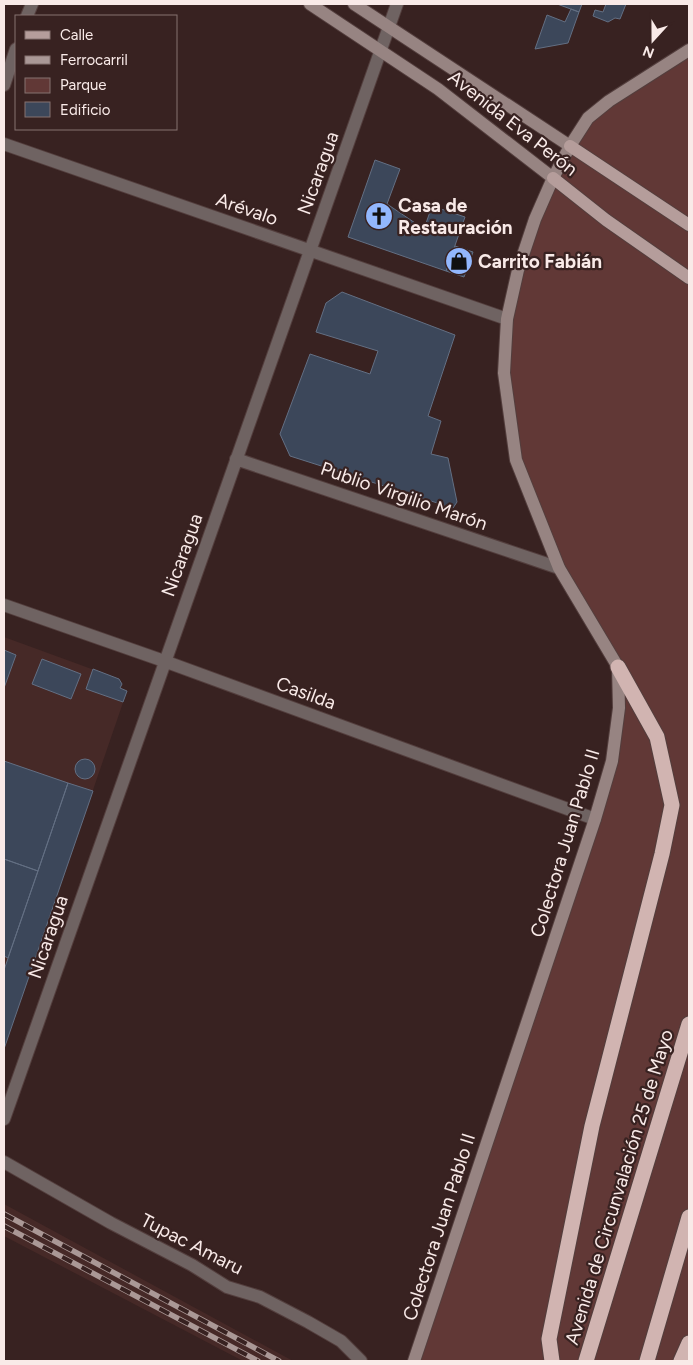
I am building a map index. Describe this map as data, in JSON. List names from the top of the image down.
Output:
{
  "streets": {
    "highway": ["Avenida de Circunvalación 25 de Mayo"],
    "main road": ["Avenida Eva Perón", "Colectora Juan Pablo II"],
    "street": [
      "Nicaragua",
      "Arévalo",
      "Publio Virgilio Marón",
      "Casilda",
      "Tupac Amaru"
    ]
  },
  "crossings": [
    ["Avenida Eva Perón", "Nicaragua"],
    ["Avenida Eva Perón", "Colectora Juan Pablo II"],
    ["Nicaragua", "Arévalo"],
    ["Nicaragua", "Publio Virgilio Marón"],
    ["Nicaragua", "Casilda"],
    ["Arévalo", "Colectora Juan Pablo II"],
    ["Publio Virgilio Marón", "Colectora Juan Pablo II"],
    ["Casilda", "Colectora Juan Pablo II"]
  ],
  "places": {
    "church": ["Casa de Restauración"],
    "shop": ["Carrito Fabián"]
  },
  "legend": [
    "Calle",
    "Ferrocarril",
    "Parque",
    "Edificio"
  ],
  "north": "bottom"
}
